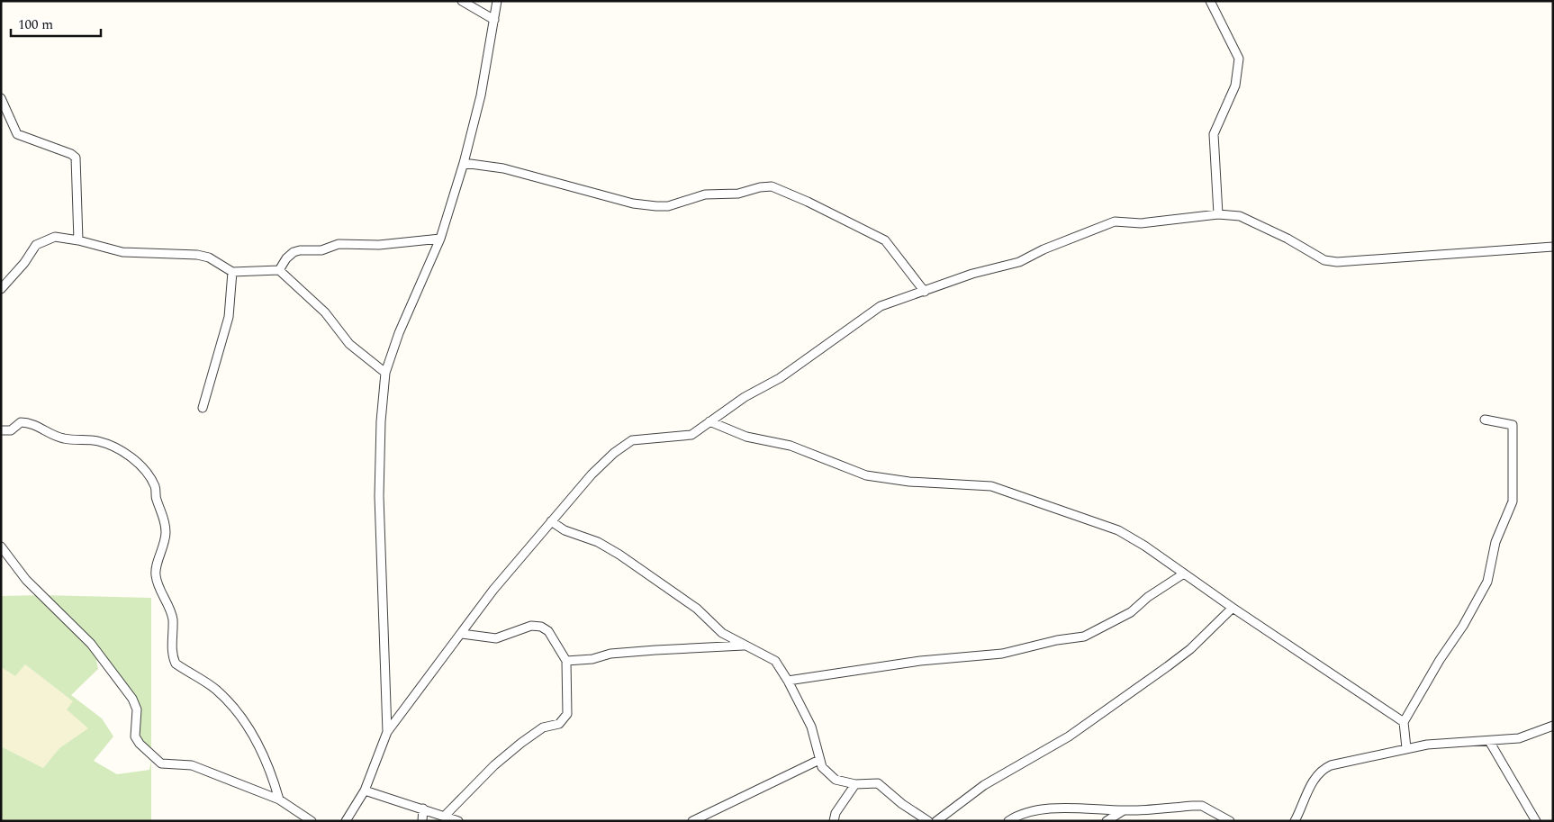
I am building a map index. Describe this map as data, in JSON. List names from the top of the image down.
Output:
{
  "scale_bar": "100 m"
}
